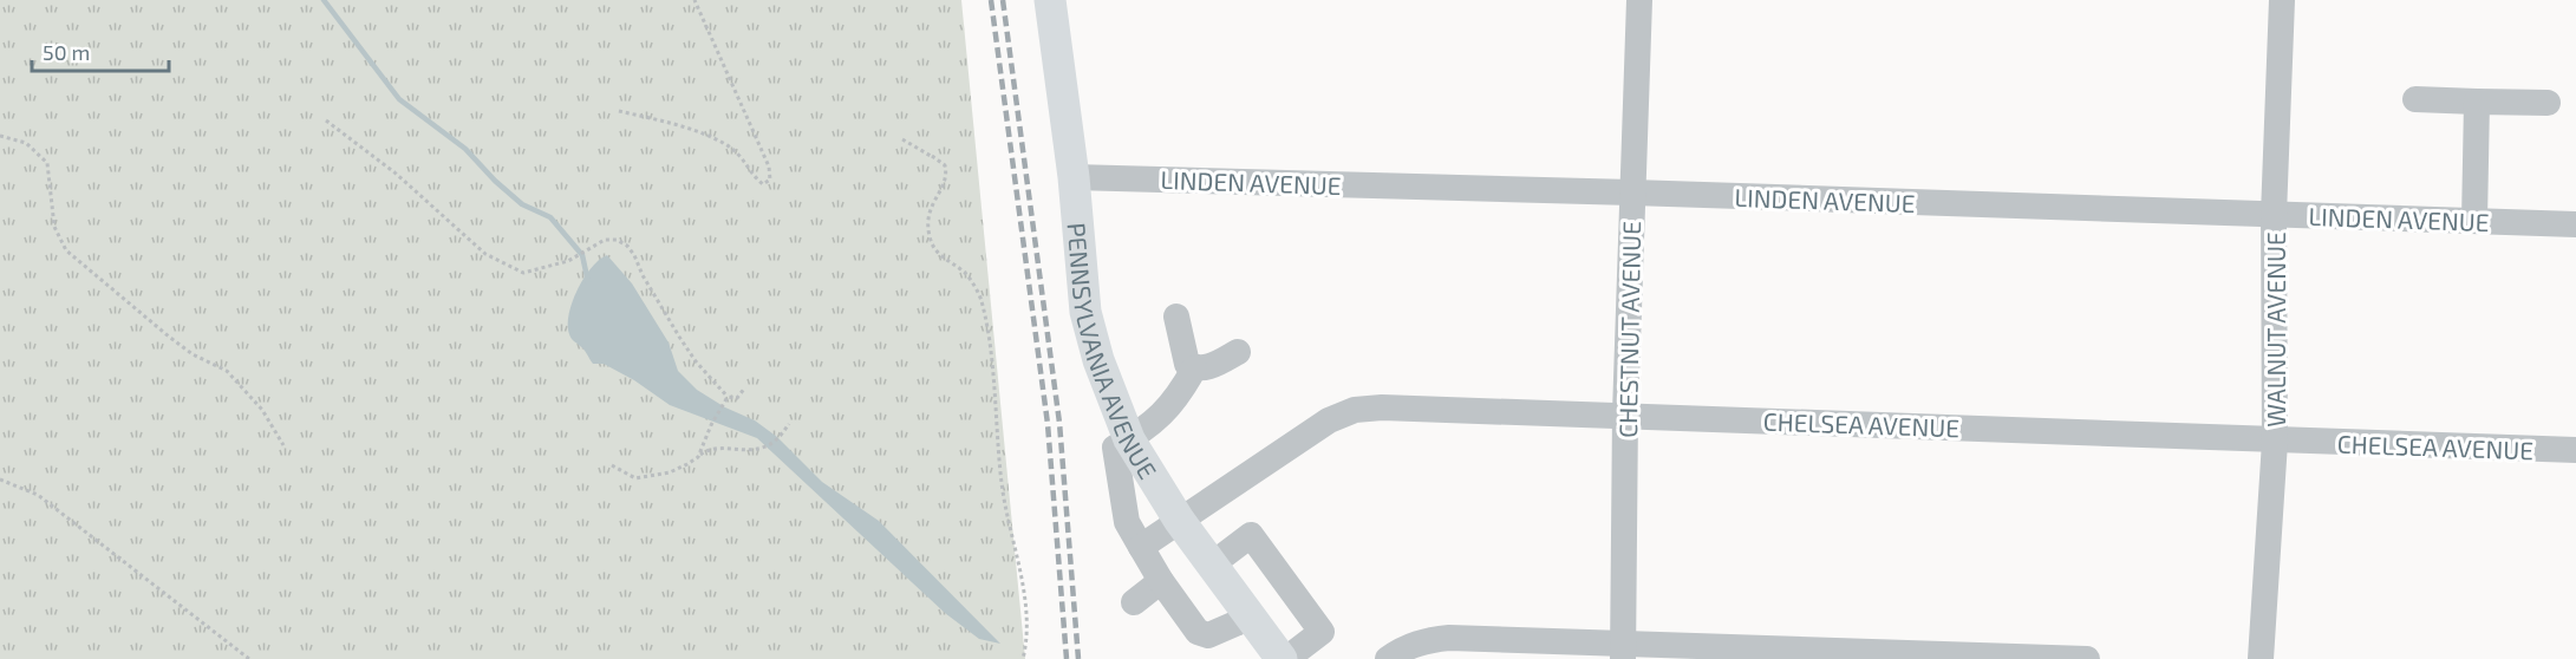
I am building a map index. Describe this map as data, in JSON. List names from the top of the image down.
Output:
{
  "streets": {
    "main road": ["PENNSYLVANIA AVENUE"],
    "street": [
      "LINDEN AVENUE",
      "CHESTNUT AVENUE",
      "WALNUT AVENUE",
      "CHELSEA AVENUE"
    ]
  },
  "crossings": [
    ["LINDEN AVENUE", "CHESTNUT AVENUE"],
    ["LINDEN AVENUE", "WALNUT AVENUE"],
    ["LINDEN AVENUE", "PENNSYLVANIA AVENUE"],
    ["CHESTNUT AVENUE", "CHELSEA AVENUE"],
    ["WALNUT AVENUE", "CHELSEA AVENUE"],
    ["PENNSYLVANIA AVENUE", "CHELSEA AVENUE"]
  ],
  "scale_bar": "50 m"
}
